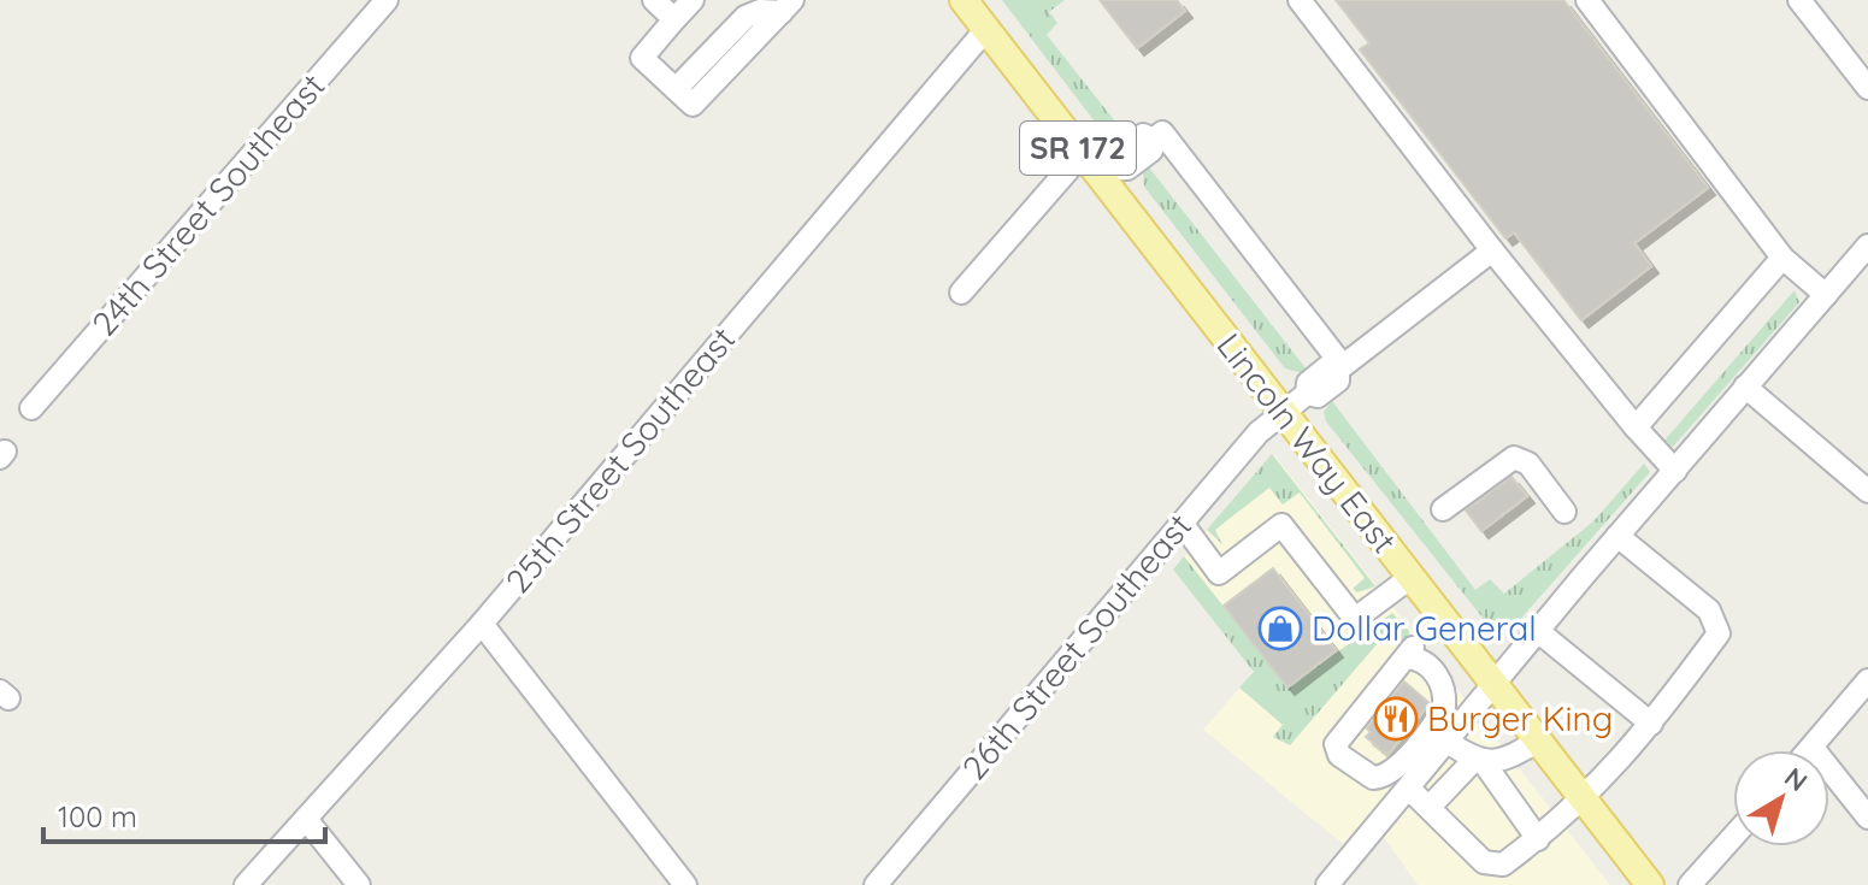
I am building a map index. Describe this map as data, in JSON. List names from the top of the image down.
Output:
{
  "streets": {
    "main road": ["SR 172", "Lincoln Way East"],
    "street": ["24th Street Southeast", "25th Street Southeast", "26th Street Southeast"]
  },
  "crossings": [
    ["Lincoln Way East", "25th Street Southeast"],
    ["Lincoln Way East", "26th Street Southeast"]
  ],
  "places": {
    "shop": ["Dollar General"],
    "restaurant": ["Burger King"]
  },
  "scale_bar": "100 m",
  "north": "top right"
}
